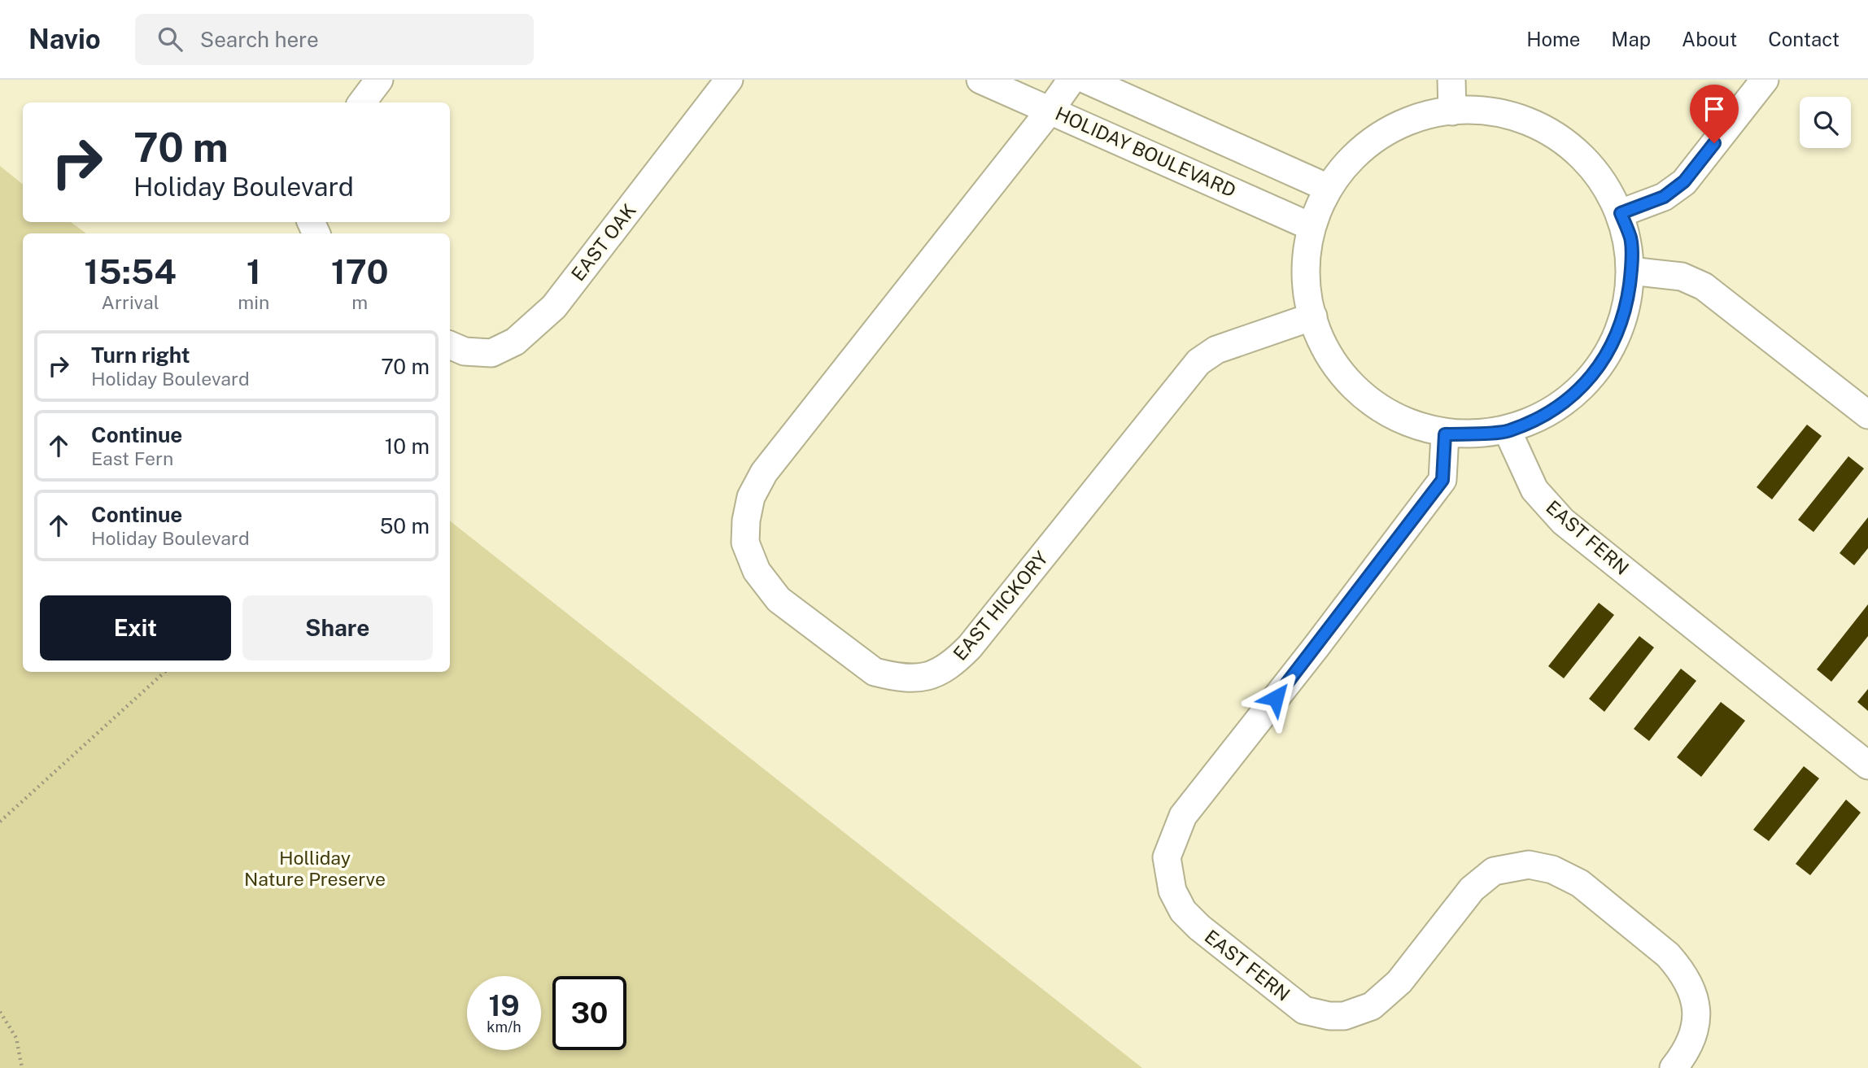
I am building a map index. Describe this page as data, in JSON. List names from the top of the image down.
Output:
{
  "streets": {
    "street": [
      "HOLIDAY BOULEVARD",
      "EAST OAK",
      "EAST FERN",
      "EAST HICKORY"
    ]
  },
  "crossings": [
    ["HOLIDAY BOULEVARD", "EAST HICKORY"]
  ],
  "parks": ["Holliday Nature Preserve"],
  "page": {
    "header": "Navio",
    "search": "Search here",
    "nav": [
      "Home",
      "Map",
      "About",
      "Contact"
    ],
    "turn": ["70 m", "Holiday Boulevard"],
    "eta": [
      "15:54",
      "Arrival",
      "1",
      "min",
      "170",
      "m"
    ],
    "list": [
      {
        "name": "Turn right",
        "note": "Holiday Boulevard",
        "value": "70 m"
      },
      {
        "name": "Continue",
        "note": "East Fern",
        "value": "10 m"
      },
      {
        "name": "Continue",
        "note": "Holiday Boulevard",
        "value": "50 m"
      }
    ],
    "buttons": ["Exit", "Share"],
    "speed": "19 km/h",
    "limit": "30"
  }
}
